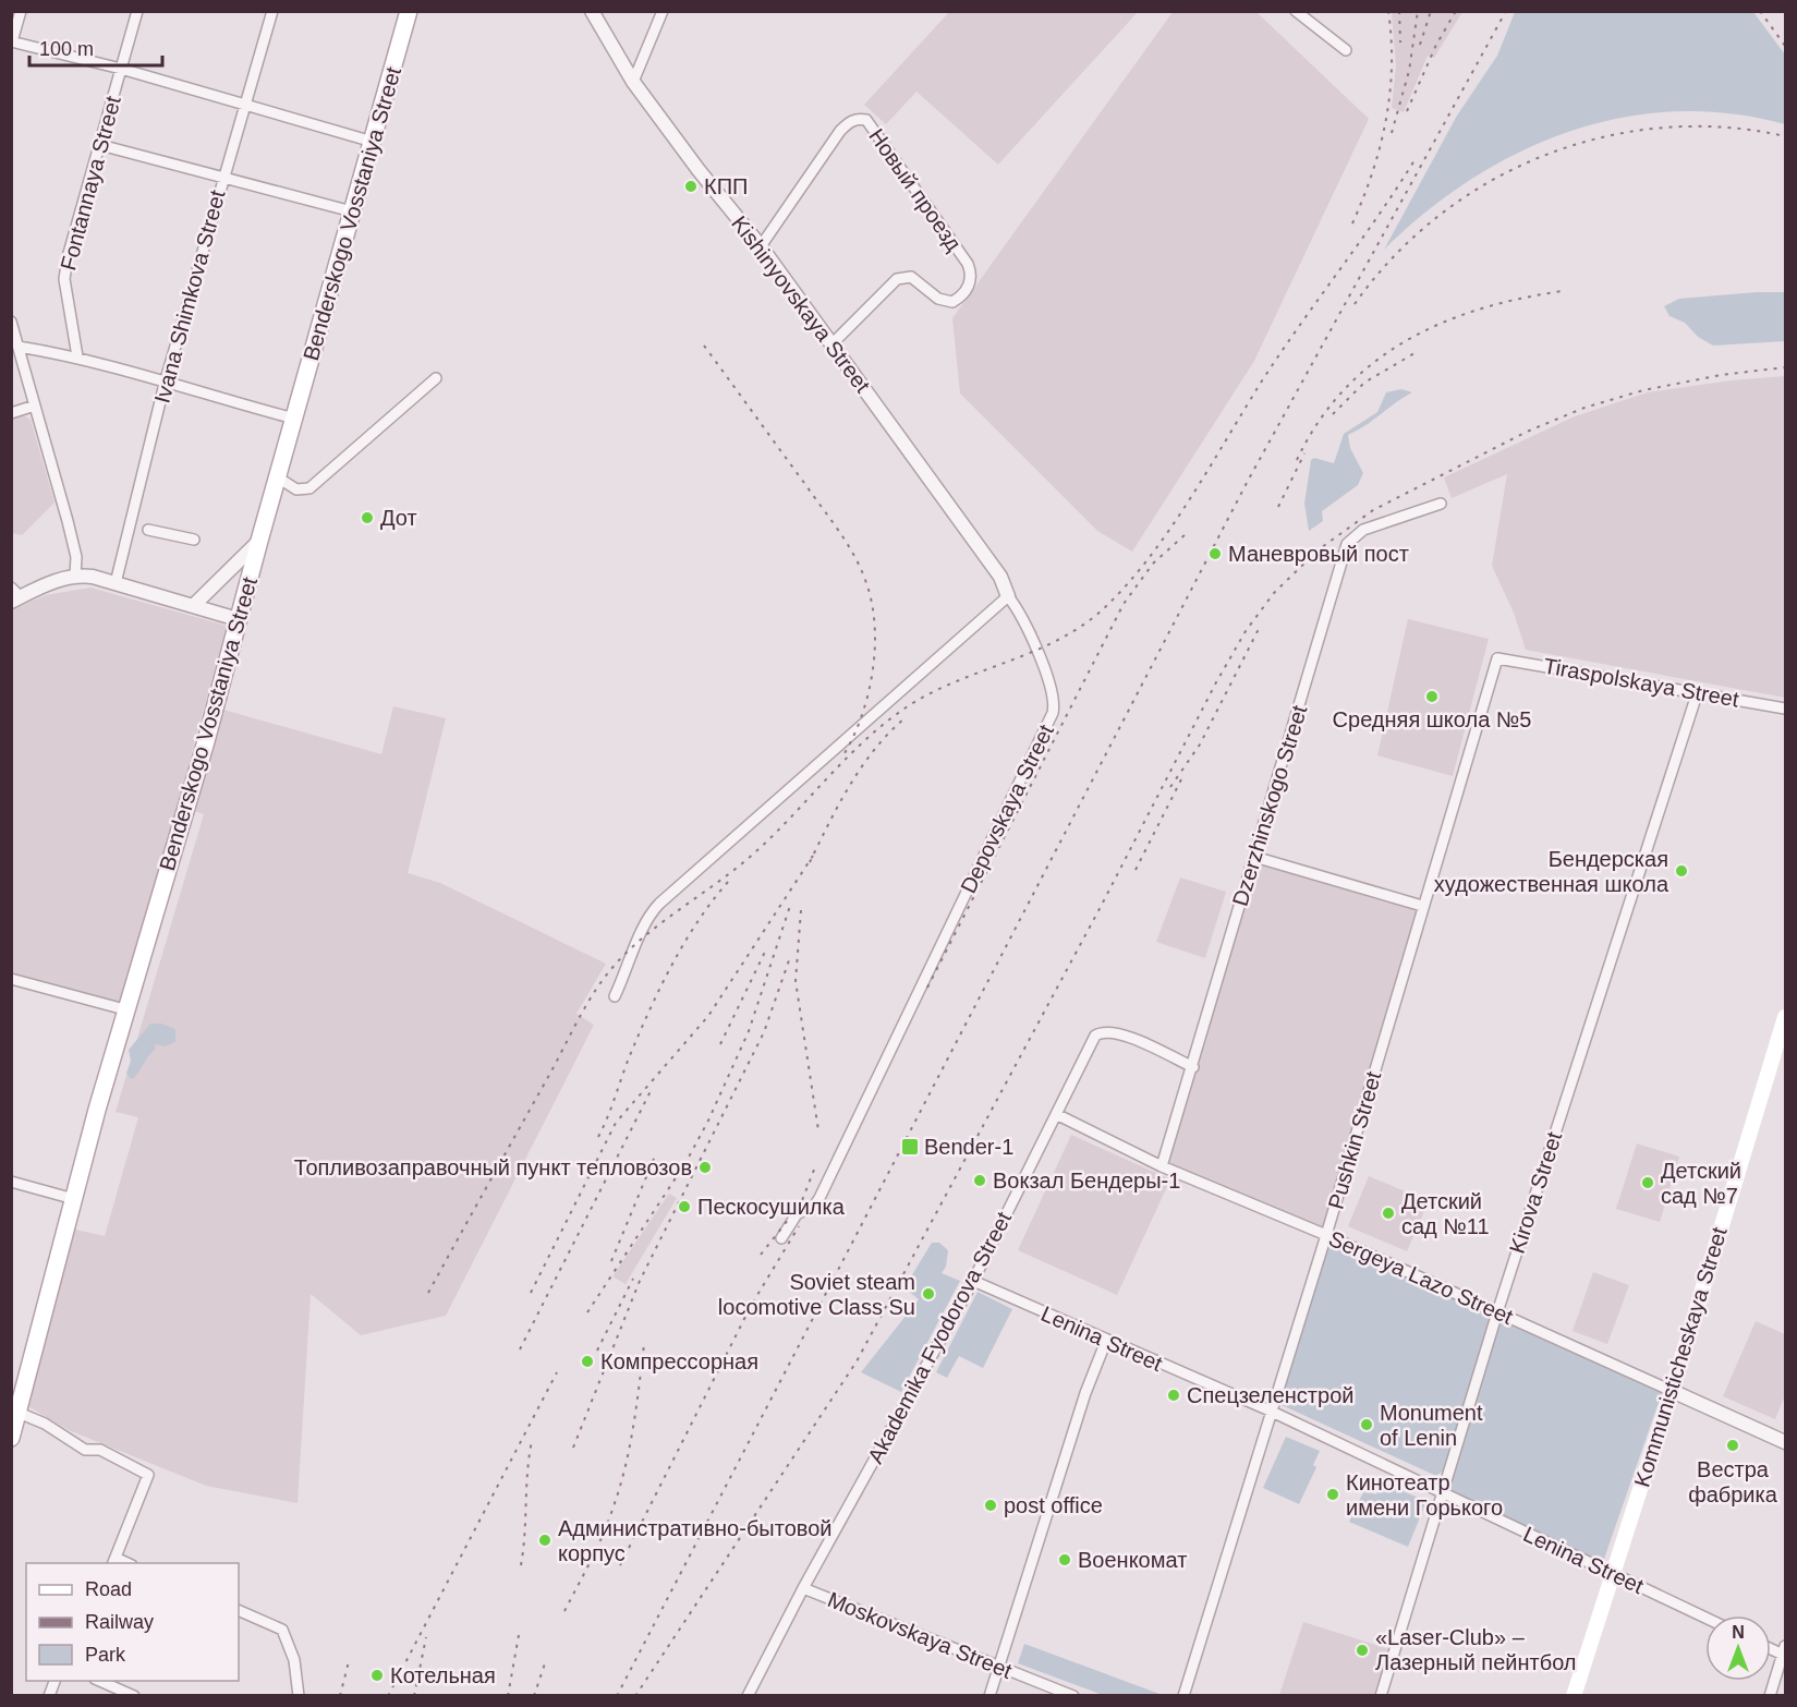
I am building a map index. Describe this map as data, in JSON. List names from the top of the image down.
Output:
{
  "streets": {
    "main road": ["Benderskogo Vosstaniya Street", "Kommunisticheskaya Street"],
    "street": [
      "Fontannaya Street",
      "Новый проезд",
      "Ivana Shimkova Street",
      "Kishinyovskaya Street",
      "Tiraspolskaya Street",
      "Dzerzhinskogo Street",
      "Depovskaya Street",
      "Pushkin Street",
      "Kirova Street",
      "Sergeya Lazo Street",
      "Akademika Fyodorova Street",
      "Lenina Street",
      "Moskovskaya Street"
    ]
  },
  "crossings": [
    ["Новый проезд", "Kishinyovskaya Street"],
    ["Kishinyovskaya Street", "Depovskaya Street"],
    ["Tiraspolskaya Street", "Pushkin Street"],
    ["Tiraspolskaya Street", "Kirova Street"],
    ["Dzerzhinskogo Street", "Sergeya Lazo Street"],
    ["Dzerzhinskogo Street", "Akademika Fyodorova Street"],
    ["Pushkin Street", "Sergeya Lazo Street"],
    ["Pushkin Street", "Lenina Street"],
    ["Kirova Street", "Sergeya Lazo Street"],
    ["Kirova Street", "Lenina Street"],
    ["Sergeya Lazo Street", "Akademika Fyodorova Street"],
    ["Sergeya Lazo Street", "Kommunisticheskaya Street"],
    ["Akademika Fyodorova Street", "Lenina Street"],
    ["Akademika Fyodorova Street", "Moskovskaya Street"],
    ["Lenina Street", "Kommunisticheskaya Street"]
  ],
  "places": {
    "other": [
      "КПП",
      "Дот",
      "Маневровый пост",
      "Средняя школа №5",
      "Бендерская художественная школа",
      "Топливозаправочный пункт тепловозов",
      "Вокзал Бендеры-1",
      "Детский сад №7",
      "Пескосушилка",
      "Детский сад №11",
      "Soviet steam locomotive Class Su",
      "Компрессорная",
      "Спецзеленстрой",
      "Monument of Lenin",
      "Вестра фабрика",
      "Кинотеатр имени Горького",
      "post office",
      "Административно-бытовой корпус",
      "Военкомат",
      "«Laser-Club» – Лазерный пейнтбол",
      "Котельная"
    ],
    "transit": ["Bender-1"]
  },
  "legend": ["Road", "Railway", "Park"],
  "scale_bar": "100 m",
  "north": "top"
}
